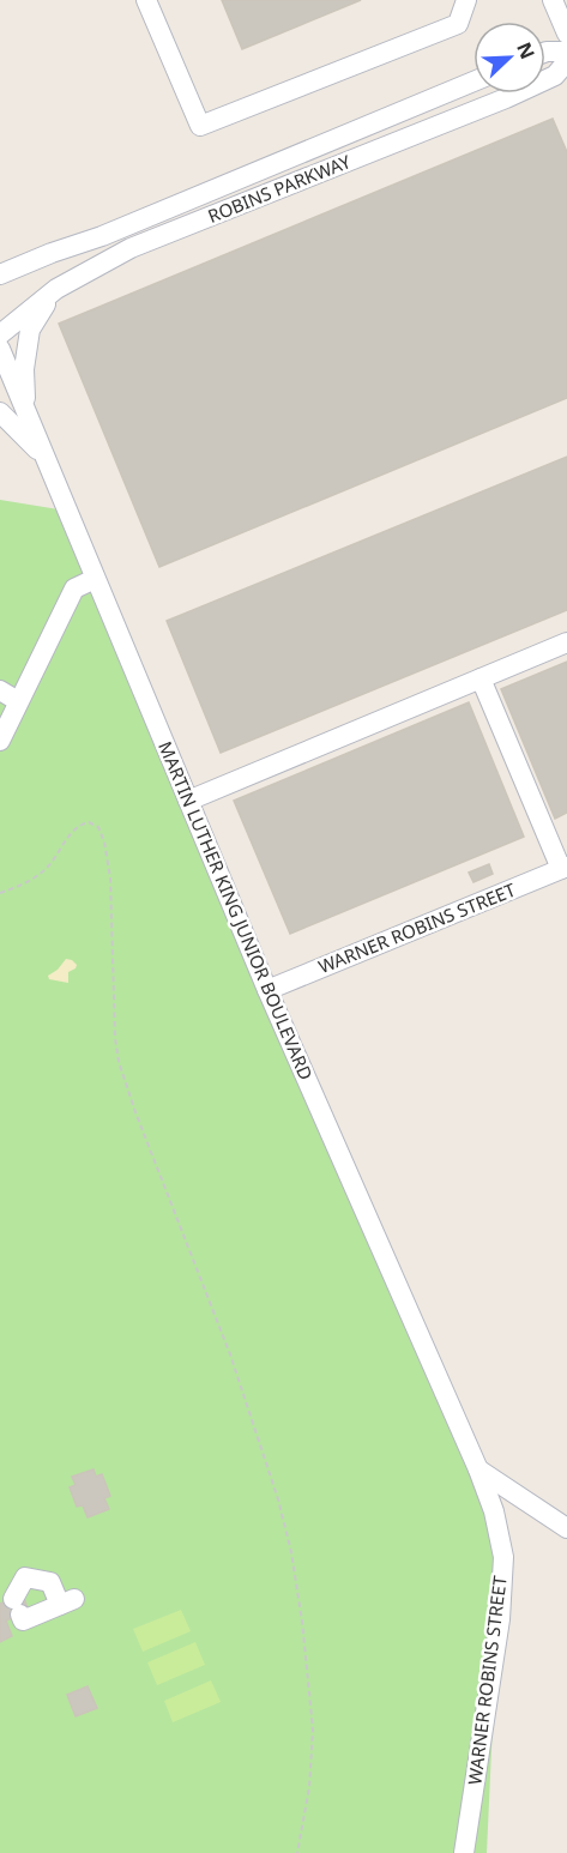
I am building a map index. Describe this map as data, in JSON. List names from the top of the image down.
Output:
{
  "streets": {
    "street": ["ROBINS PARKWAY", "MARTIN LUTHER KING JUNIOR BOULEVARD", "WARNER ROBINS STREET"]
  },
  "crossings": [
    ["MARTIN LUTHER KING JUNIOR BOULEVARD", "WARNER ROBINS STREET"]
  ],
  "north": "top right"
}
